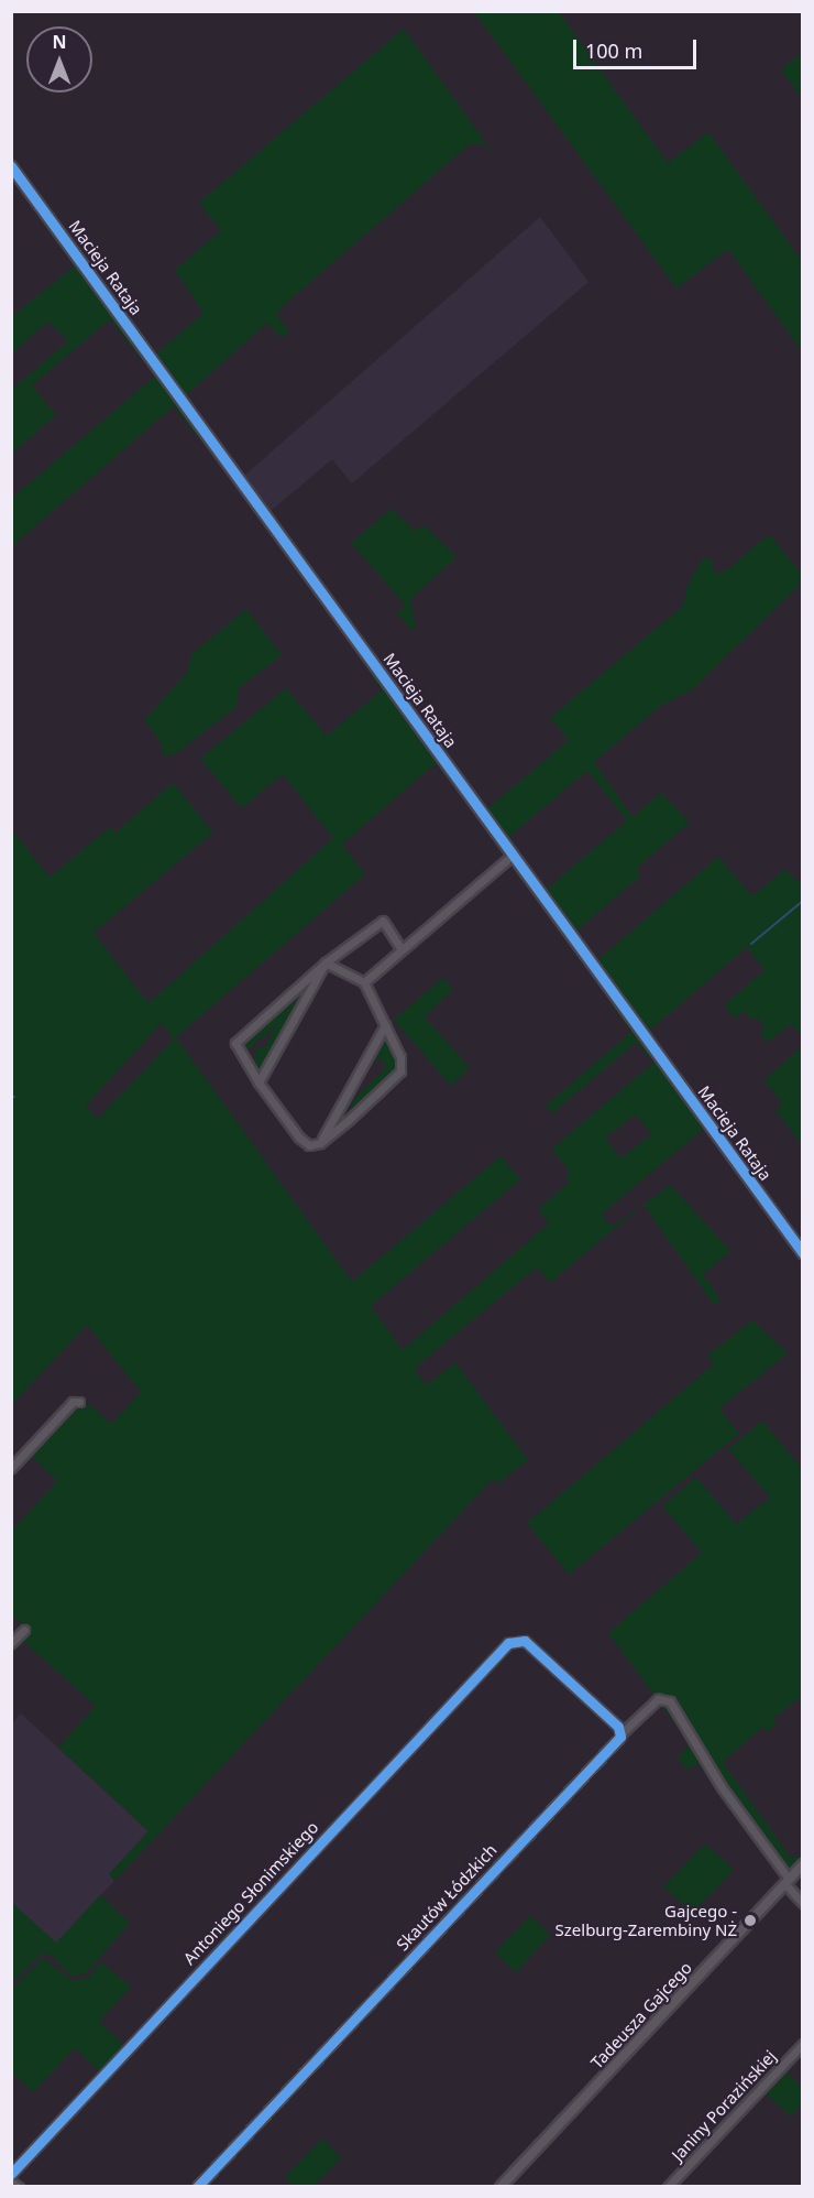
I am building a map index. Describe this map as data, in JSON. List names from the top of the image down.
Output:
{
  "streets": {
    "street": [
      "Macieja Rataja",
      "Antoniego Słonimskiego",
      "Skautów Łódzkich",
      "Tadeusza Gajcego",
      "Janiny Porazińskiej"
    ]
  },
  "crossings": [
    ["Antoniego Słonimskiego", "Skautów Łódzkich"],
    ["Skautów Łódzkich", "Tadeusza Gajcego"]
  ],
  "places": ["Gajcego - Szelburg-Zarembiny NŻ"],
  "scale_bar": "100 m",
  "north": "top"
}
